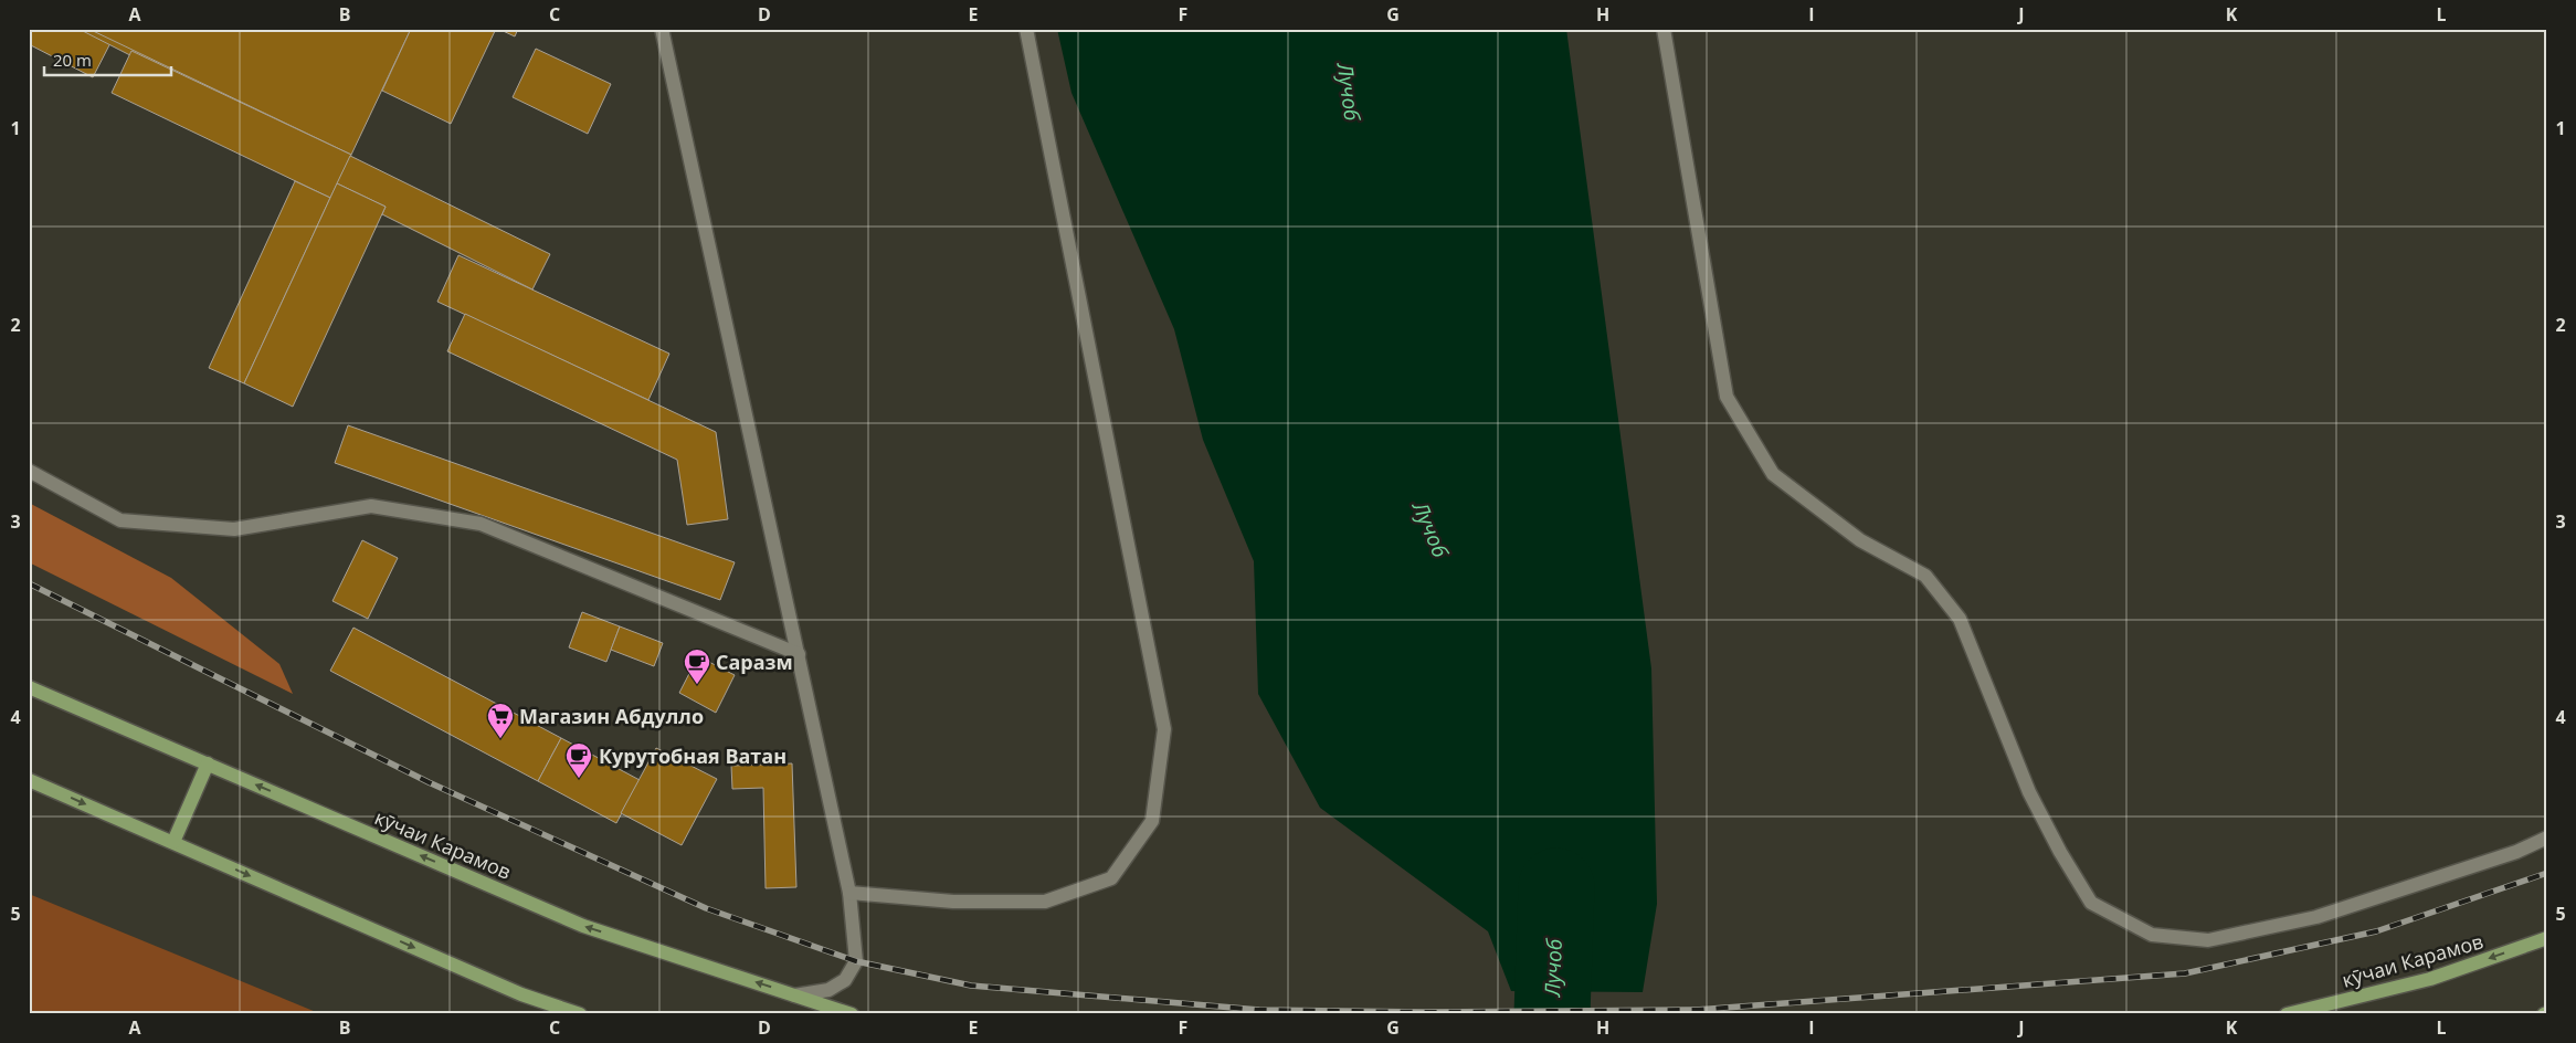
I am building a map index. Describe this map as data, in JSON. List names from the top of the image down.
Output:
{
  "streets": {
    "main road": ["кӯчаи Карамов"]
  },
  "water": ["Лучоб"],
  "places": {
    "cafe": ["Саразм", "Курутобная Ватан"],
    "supermarket": ["Магазин Абдулло"]
  },
  "scale_bar": "20 m",
  "grid": {
    "columns": [
      "A",
      "B",
      "C",
      "D",
      "E",
      "F",
      "G",
      "H",
      "I",
      "J",
      "K",
      "L"
    ],
    "rows": [
      "1",
      "2",
      "3",
      "4",
      "5"
    ]
  }
}
